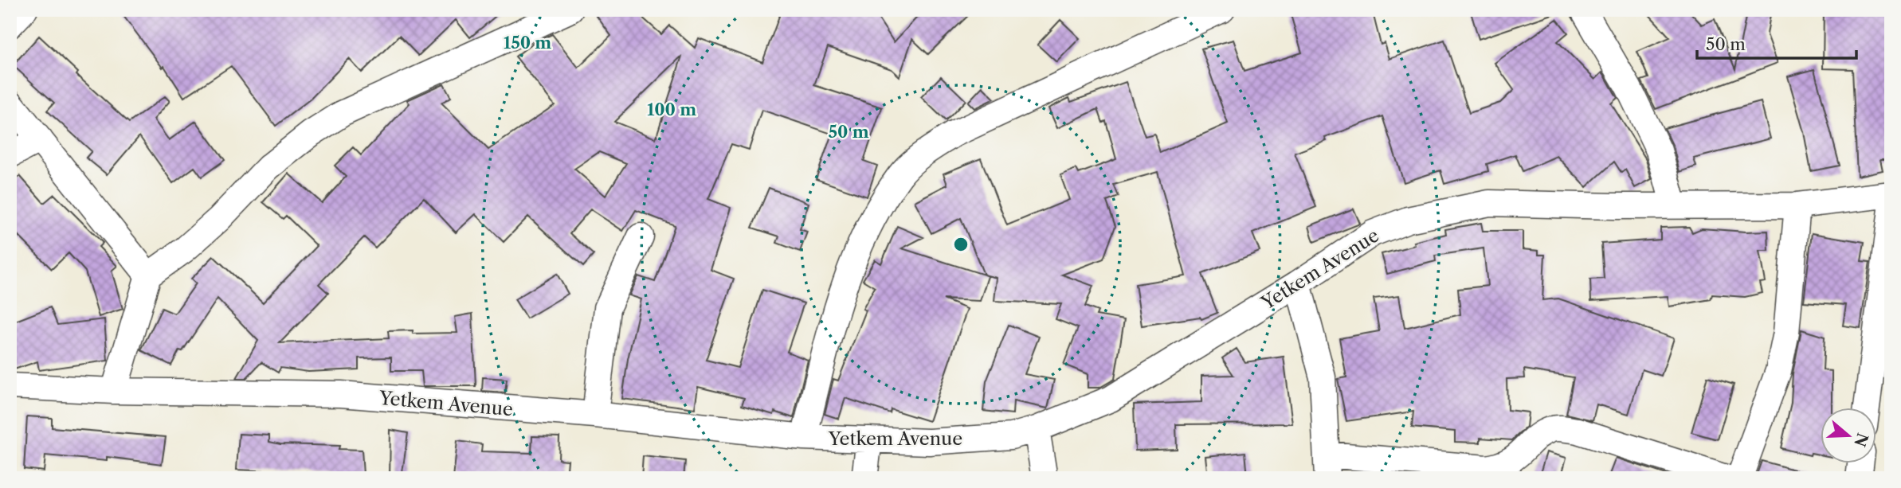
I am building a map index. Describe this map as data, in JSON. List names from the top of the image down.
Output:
{
  "streets": {
    "street": ["Yetkem Avenue"]
  },
  "scale_bar": "50 m",
  "north": "right",
  "rings": ["150 m", "100 m", "50 m"]
}
